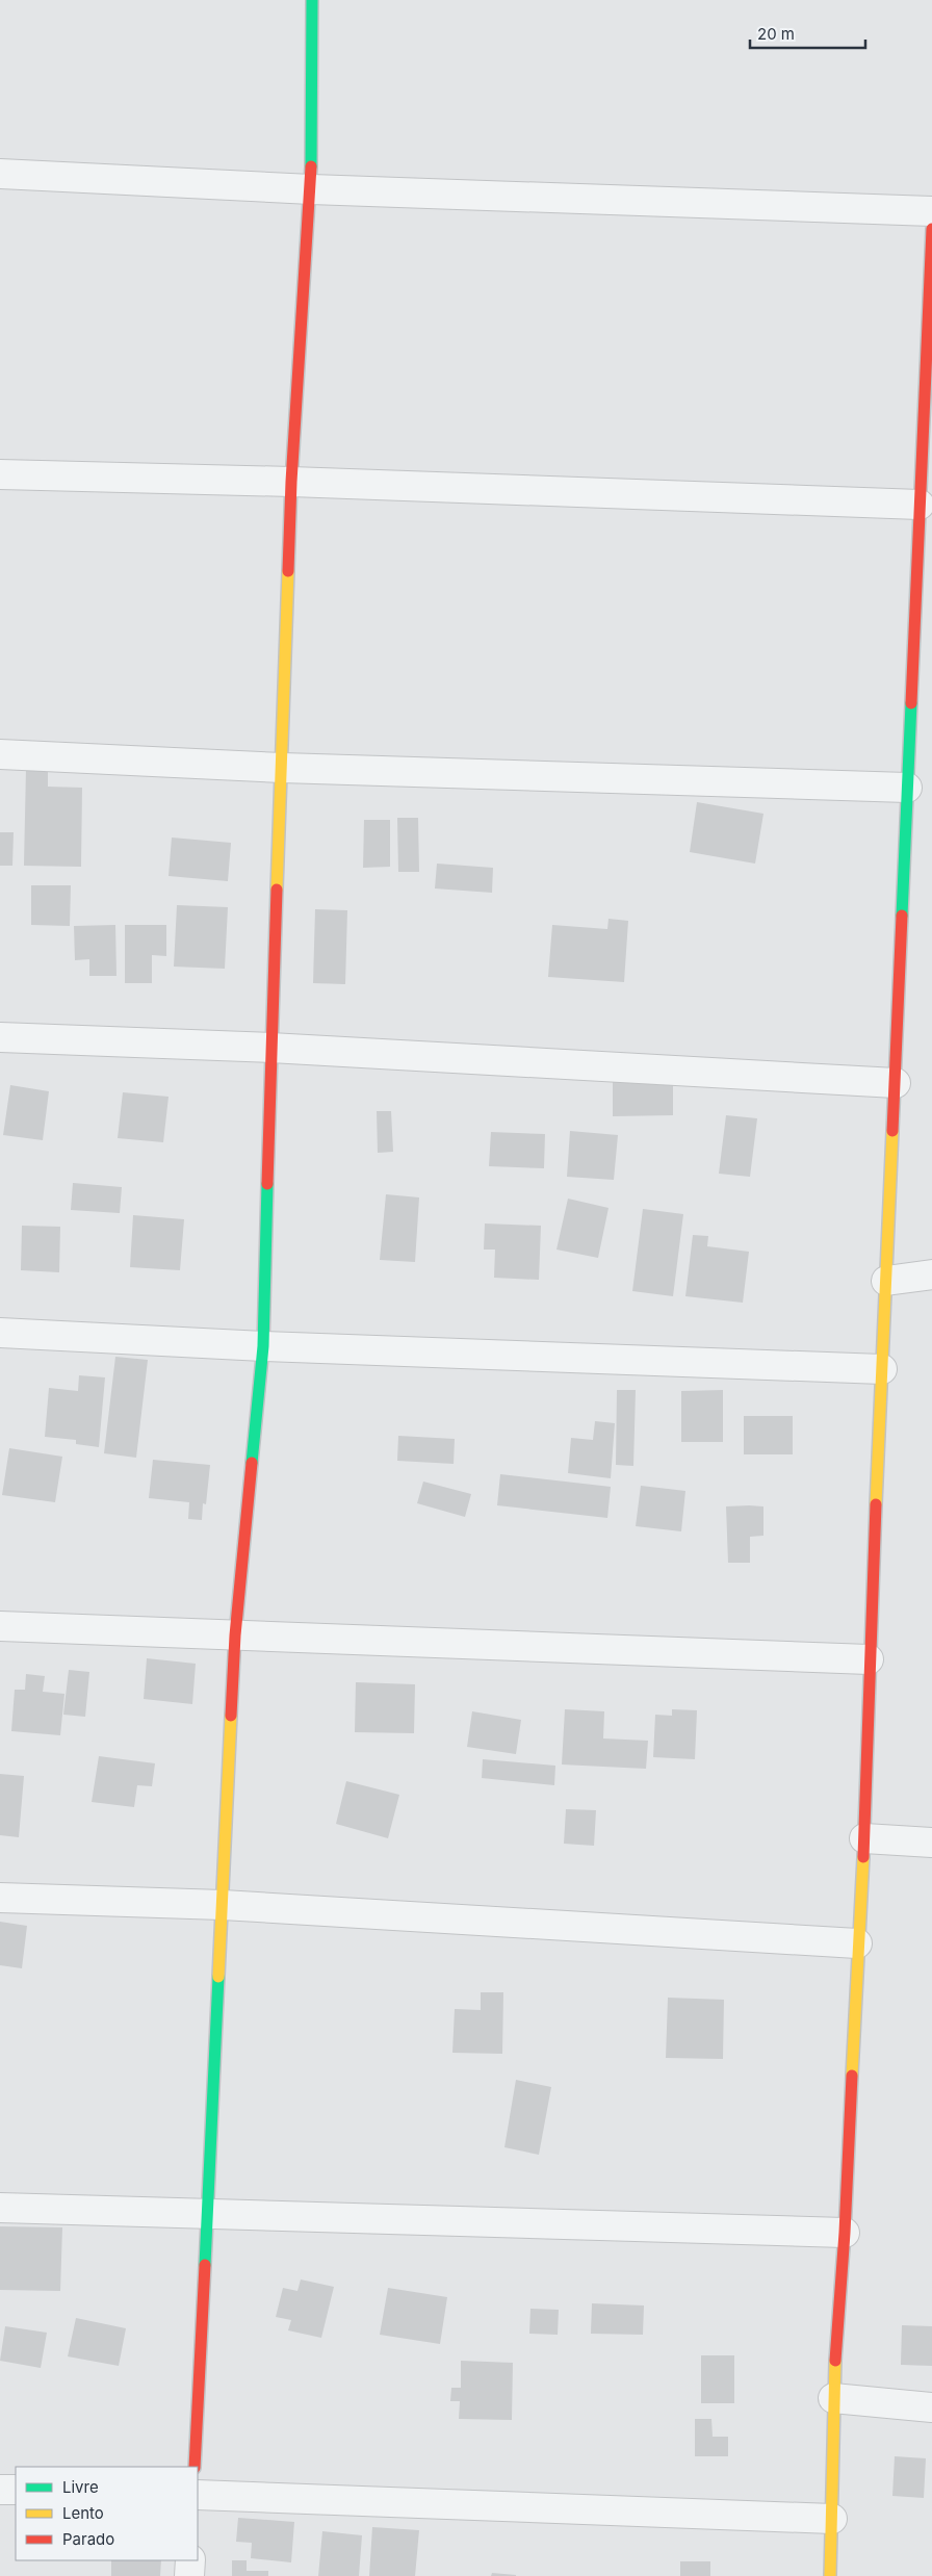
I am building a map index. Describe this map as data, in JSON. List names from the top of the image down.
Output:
{
  "legend": ["Livre", "Lento", "Parado"],
  "scale_bar": "20 m"
}
